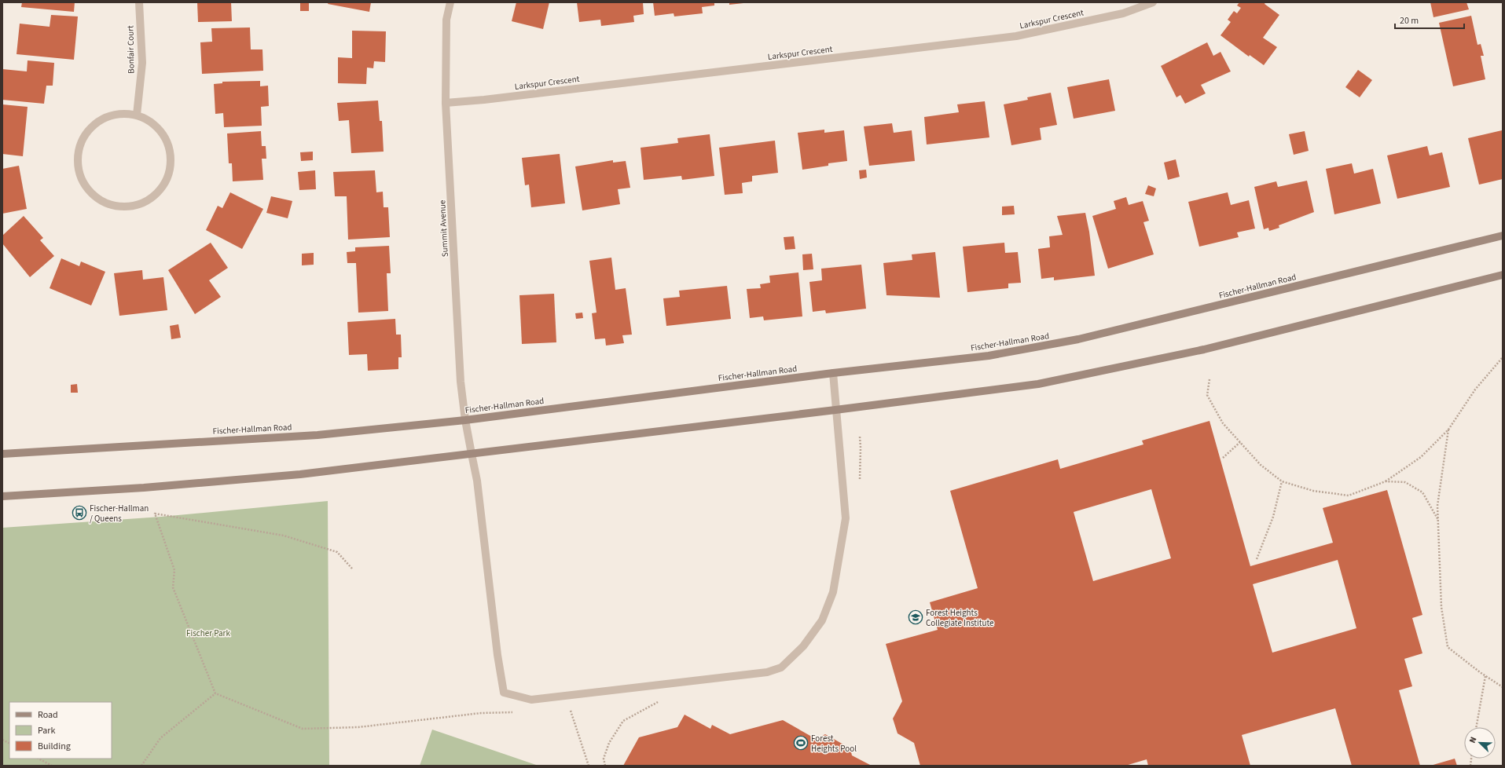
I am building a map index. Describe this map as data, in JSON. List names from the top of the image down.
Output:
{
  "streets": {
    "main road": ["Fischer-Hallman Road"],
    "street": ["Larkspur Crescent", "Bonfair Court", "Summit Avenue"]
  },
  "crossings": [
    ["Larkspur Crescent", "Summit Avenue"],
    ["Summit Avenue", "Fischer-Hallman Road"]
  ],
  "parks": ["Fischer Park"],
  "places": {
    "bus stop": ["Fischer-Hallman / Queens"],
    "school or university": ["Forest Heights Collegiate Institute"],
    "sports": ["Forest Heights Pool"]
  },
  "legend": ["Road", "Park", "Building"],
  "scale_bar": "20 m",
  "north": "top left"
}
